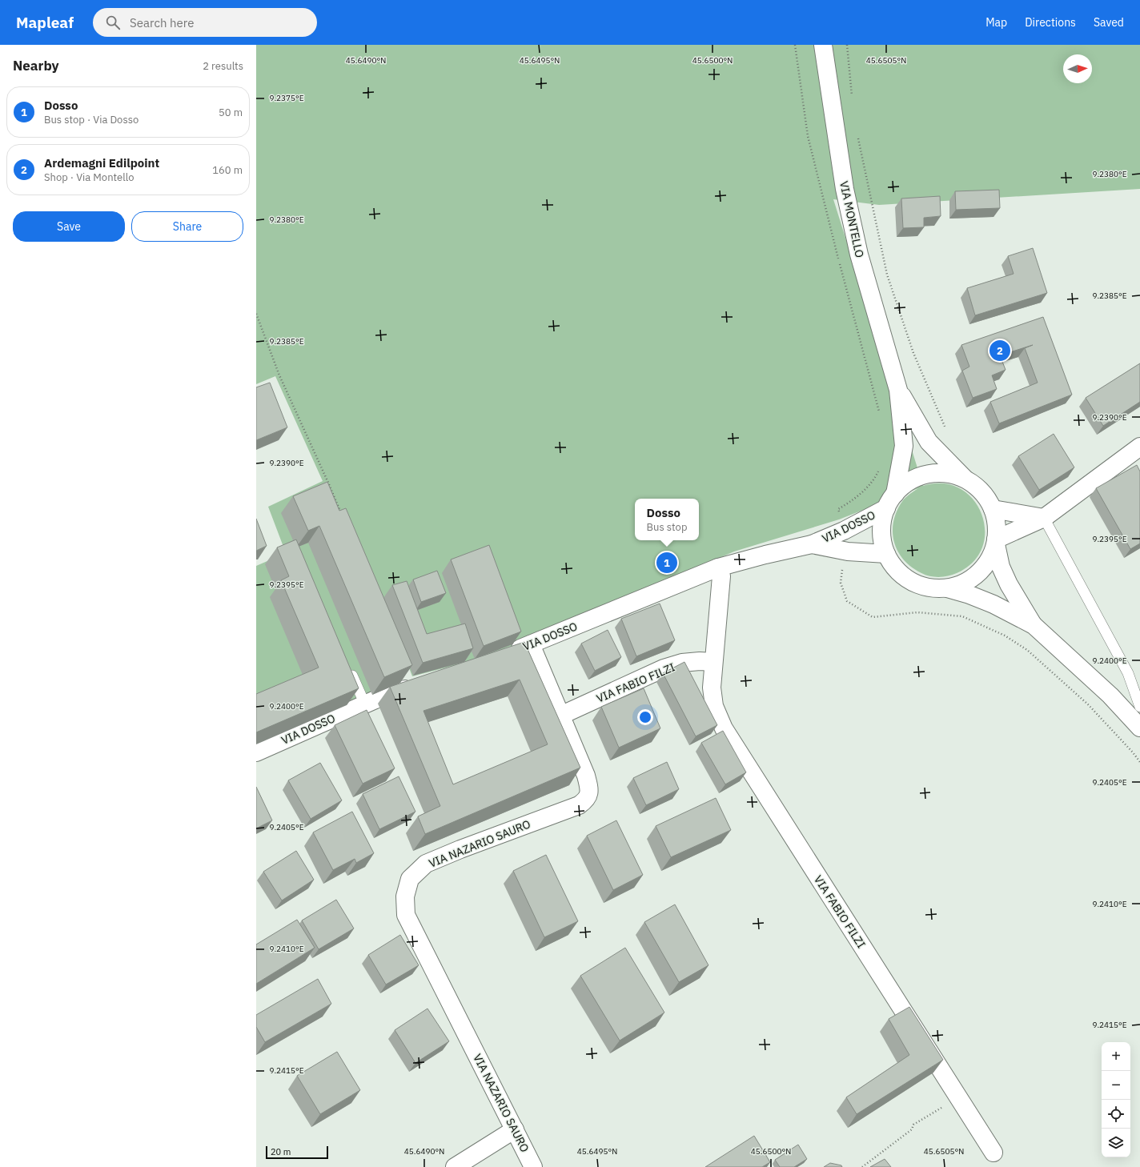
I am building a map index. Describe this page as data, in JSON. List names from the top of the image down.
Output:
{
  "streets": {
    "street": [
      "VIA MONTELLO",
      "VIA DOSSO",
      "VIA FABIO FILZI",
      "VIA NAZARIO SAURO"
    ]
  },
  "crossings": [
    ["VIA DOSSO", "VIA FABIO FILZI"],
    ["VIA DOSSO", "VIA NAZARIO SAURO"],
    ["VIA FABIO FILZI", "VIA NAZARIO SAURO"]
  ],
  "scale_bar": "20 m",
  "north": "right",
  "page": {
    "header": "Mapleaf",
    "search": "Search here",
    "nav": ["Map", "Directions", "Saved"],
    "heading": ["Nearby", "2 results"],
    "list": [
      {
        "mark": "1",
        "name": "Dosso",
        "note": "Bus stop · Via Dosso",
        "value": "50 m"
      },
      {
        "mark": "2",
        "name": "Ardemagni Edilpoint",
        "note": "Shop · Via Montello",
        "value": "160 m"
      }
    ],
    "buttons": ["Save", "Share"],
    "pins": ["2", "1"],
    "popup": ["Dosso", "Bus stop"],
    "map_buttons": ["+", "−"],
    "scale": "20 m"
  },
  "coordinates": [
    "45.6490°N",
    "45.6495°N",
    "45.6500°N",
    "45.6505°N",
    "9.2375°E",
    "9.2380°E",
    "9.2385°E",
    "9.2390°E",
    "9.2395°E",
    "9.2400°E",
    "9.2405°E",
    "9.2410°E",
    "9.2415°E"
  ]
}
